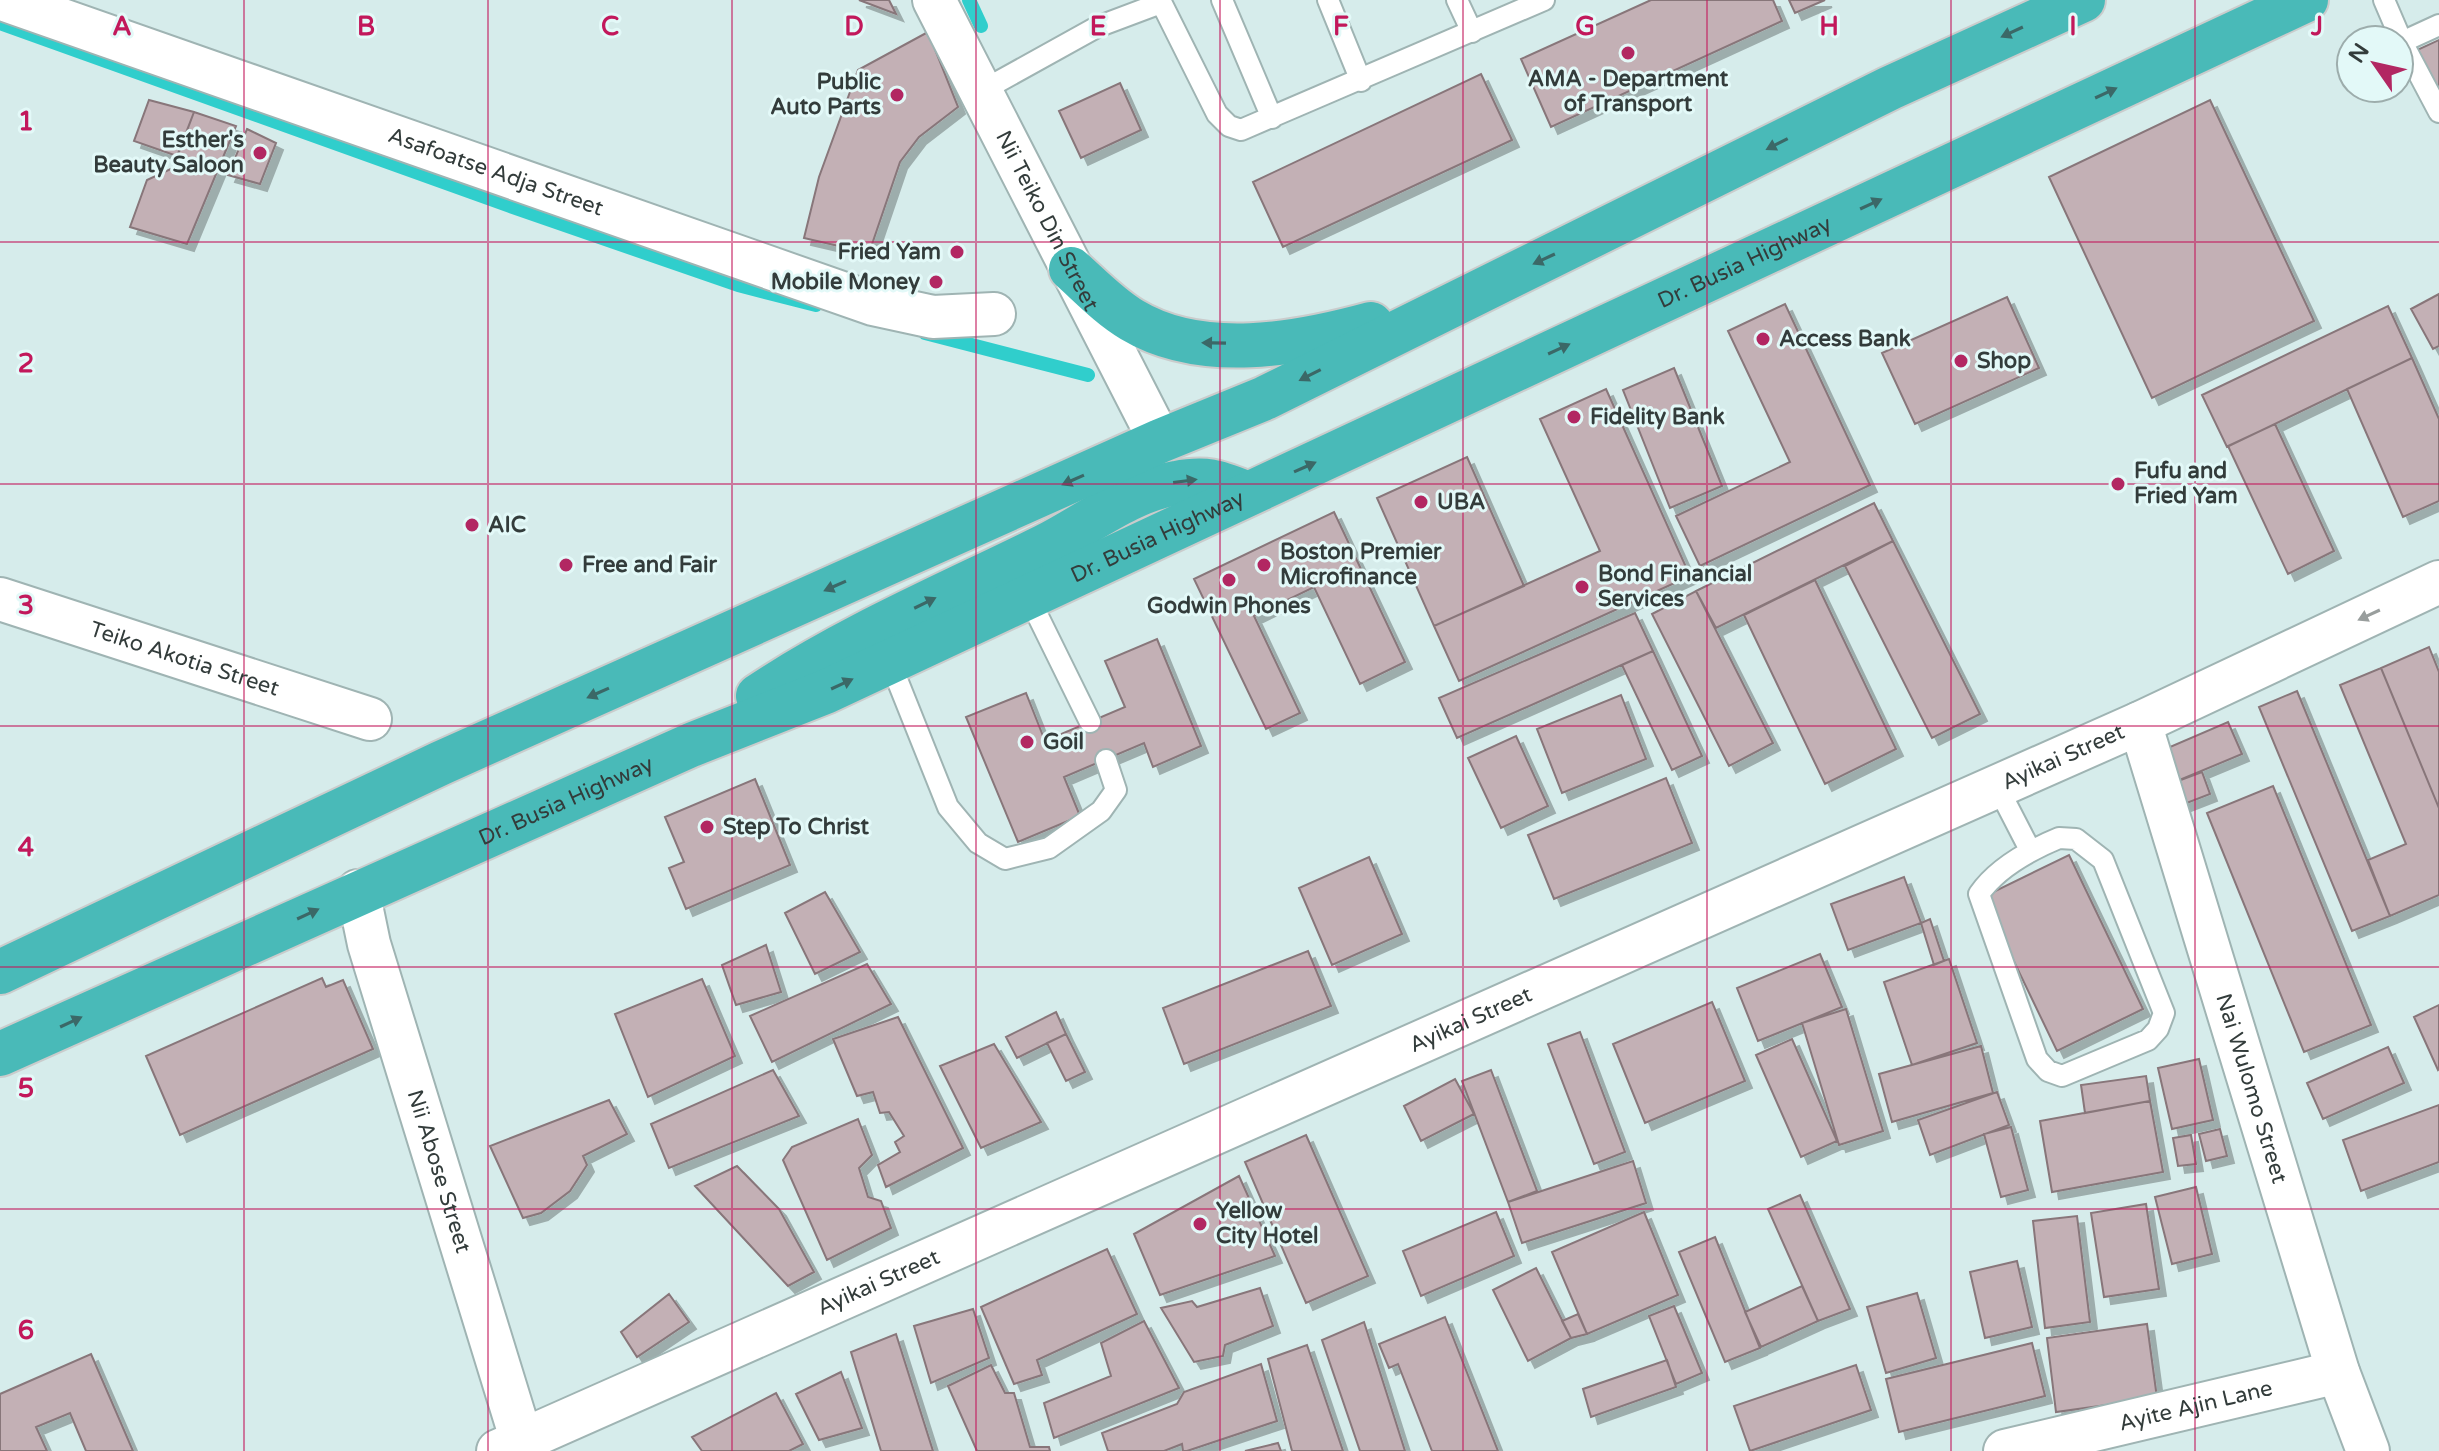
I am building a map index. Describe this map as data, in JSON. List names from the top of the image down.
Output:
{
  "streets": {
    "highway": ["Dr. Busia Highway"],
    "street": [
      "Asafoatse Adja Street",
      "Nii Teiko Din Street",
      "Teiko Akotia Street",
      "Ayikai Street",
      "Nai Wulomo Street",
      "Nii Abose Street",
      "Ayite Ajin Lane"
    ]
  },
  "crossings": [
    ["Dr. Busia Highway", "Nii Abose Street"],
    ["Ayikai Street", "Nai Wulomo Street"],
    ["Ayikai Street", "Nii Abose Street"],
    ["Nai Wulomo Street", "Ayite Ajin Lane"]
  ],
  "places": [
    "AMA - Department of Transport",
    "Public Auto Parts",
    "Esther's Beauty Saloon",
    "Fried Yam",
    "Mobile Money",
    "Access Bank",
    "Shop",
    "Fidelity Bank",
    "Fufu and Fried Yam",
    "UBA",
    "AIC",
    "Free and Fair",
    "Boston Premier Microfinance",
    "Godwin Phones",
    "Bond Financial Services",
    "Goil",
    "Step To Christ",
    "Yellow City Hotel"
  ],
  "north": "top left",
  "grid": {
    "columns": [
      "A",
      "B",
      "C",
      "D",
      "E",
      "F",
      "G",
      "H",
      "I",
      "J"
    ],
    "rows": [
      "1",
      "2",
      "3",
      "4",
      "5",
      "6"
    ]
  }
}
